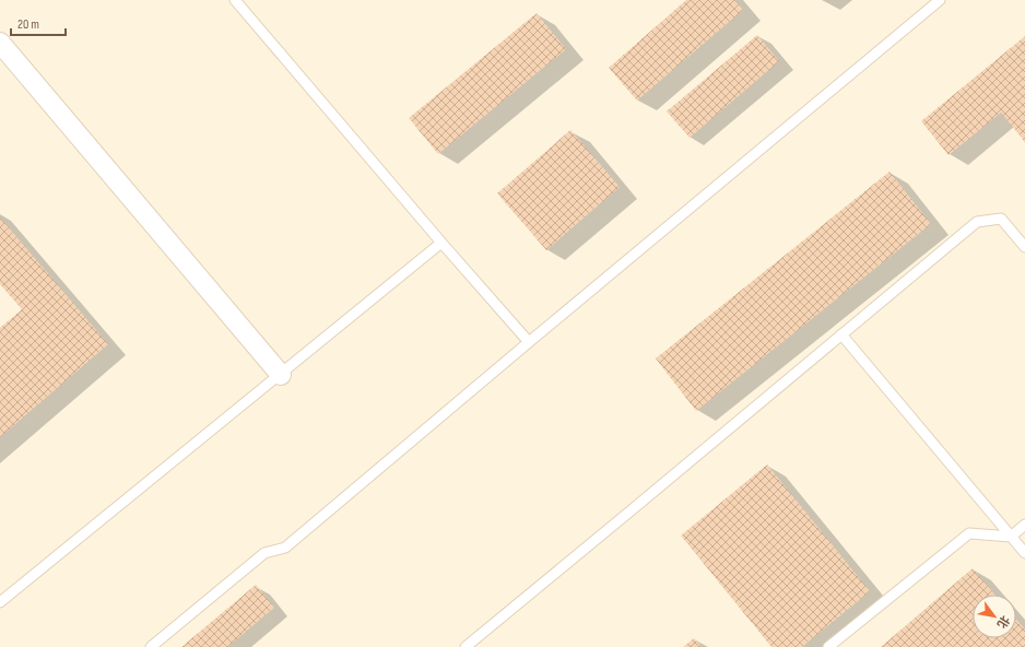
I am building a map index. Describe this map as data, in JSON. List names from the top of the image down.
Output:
{
  "scale_bar": "20 m",
  "north": "bottom right"
}
